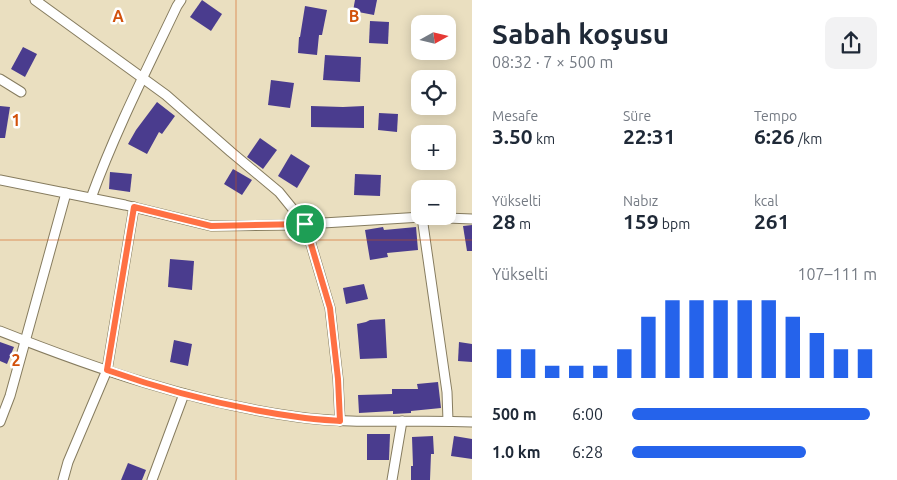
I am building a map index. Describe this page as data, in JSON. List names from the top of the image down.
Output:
{
  "north": "right",
  "page": {
    "heading": ["Sabah koşusu", "08:32 · 7 × 500 m"],
    "map_buttons": ["+", "−"],
    "stats": [
      ["Mesafe", "3.50 km"],
      ["Süre", "22:31"],
      ["Tempo", "6:26 /km"],
      ["Yükselti", "28 m"],
      ["Nabız", "159 bpm"],
      ["kcal", "261"]
    ],
    "chart": ["Yükselti", "107–111 m"],
    "list": [
      {
        "name": "500 m",
        "note": "6:00"
      },
      {
        "name": "1.0 km",
        "note": "6:28"
      }
    ]
  },
  "grid": {
    "columns": ["A", "B"],
    "rows": ["1", "2"]
  }
}
